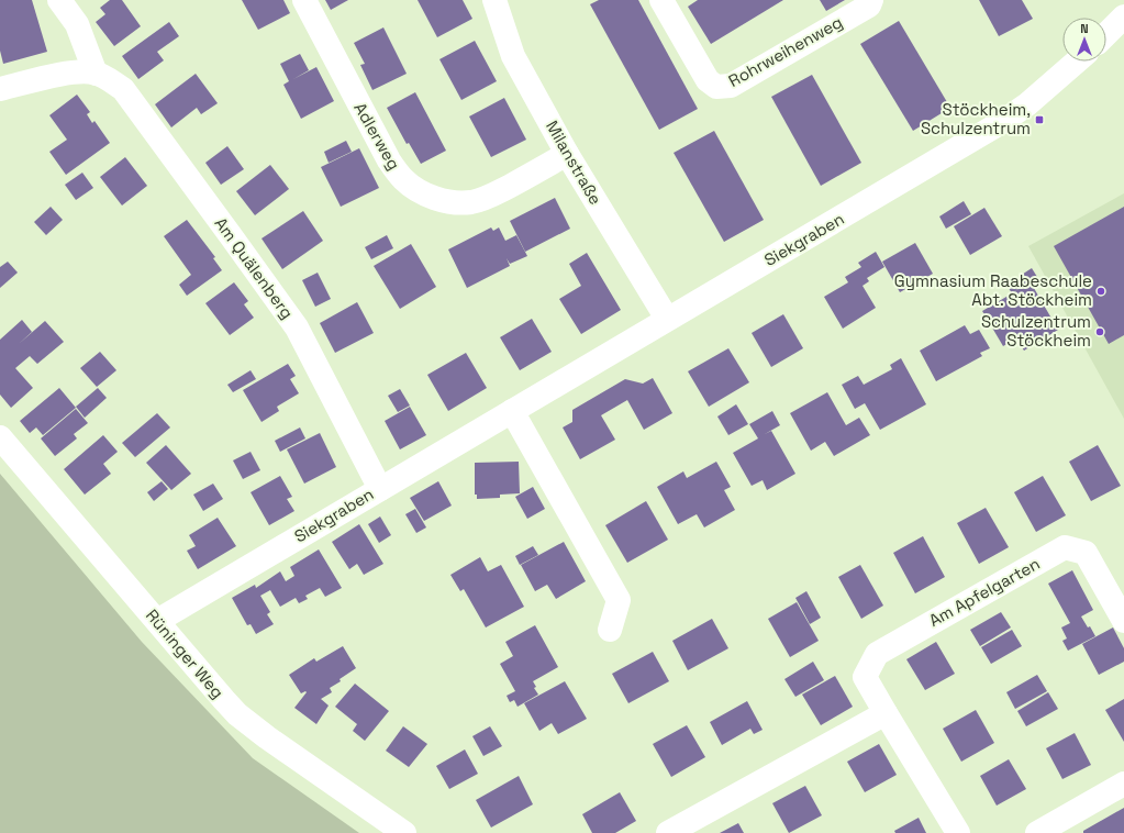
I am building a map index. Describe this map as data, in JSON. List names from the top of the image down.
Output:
{
  "streets": {
    "street": [
      "Rohrweihenweg",
      "Adlerweg",
      "Milanstraße",
      "Siekgraben",
      "Am Quälenberg",
      "Am Apfelgarten",
      "Rüninger Weg"
    ]
  },
  "crossings": [
    ["Adlerweg", "Milanstraße"],
    ["Milanstraße", "Siekgraben"],
    ["Siekgraben", "Am Quälenberg"],
    ["Siekgraben", "Rüninger Weg"]
  ],
  "places": {
    "transit": ["Stöckheim, Schulzentrum"],
    "other": ["Gymnasium Raabeschule Abt. Stöckheim", "Schulzentrum Stöckheim"]
  },
  "north": "top"
}
